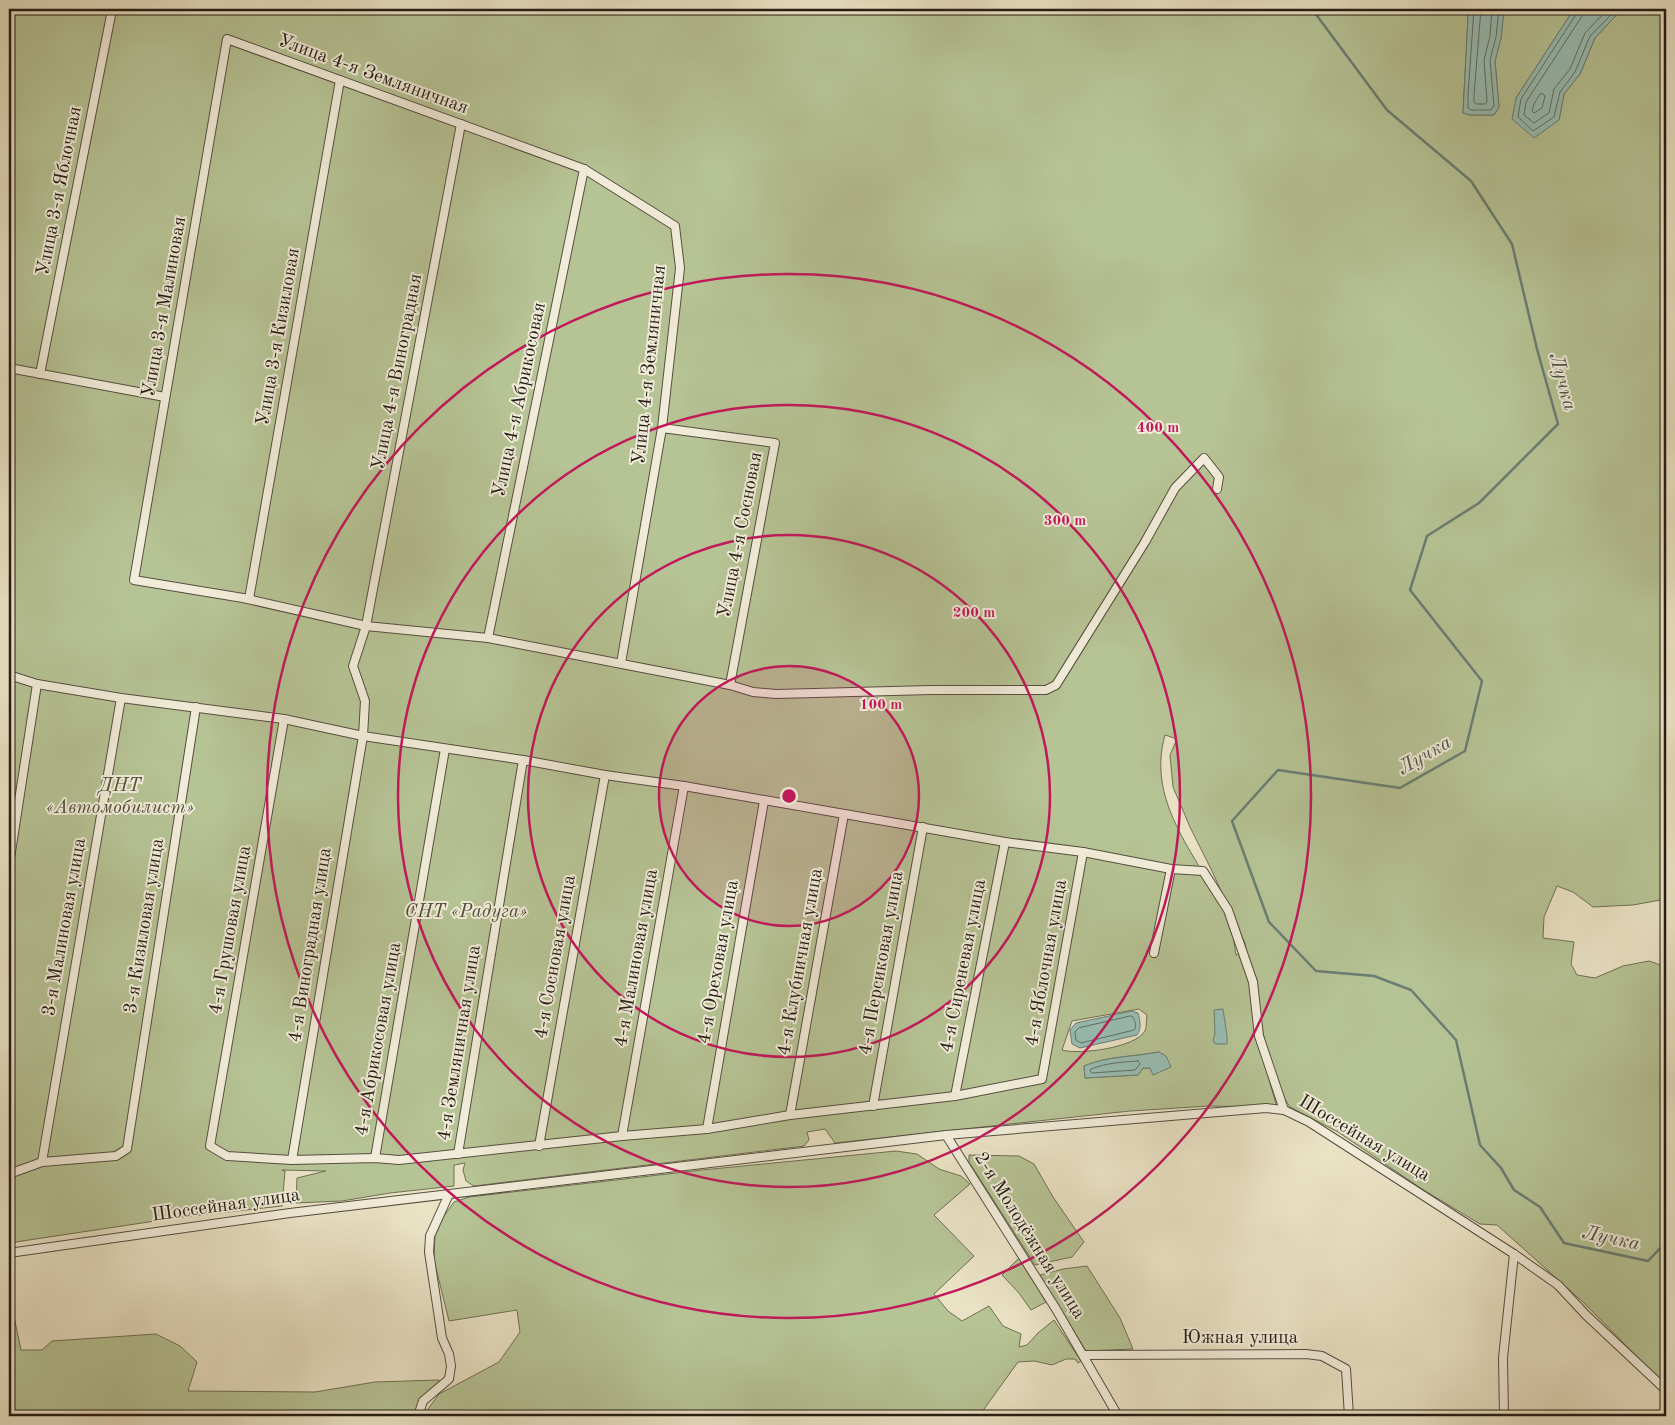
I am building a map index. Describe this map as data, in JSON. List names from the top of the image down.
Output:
{
  "streets": {
    "street": [
      "Улица 4-я Земляничная",
      "Улица 3-я Яблочная",
      "Улица 3-я Малиновая",
      "Улица 3-я Кизиловая",
      "Улица 4-я Виноградная",
      "Улица 4-я Абрикосовая",
      "Улица 4-я Сосновая",
      "3-я Кизиловая улица",
      "3-я Малиновая улица",
      "4-я Грушовая улица",
      "4-я Виноградная улица",
      "4-я Сосновая улица",
      "4-я Малиновая улица",
      "4-я Ореховая улица",
      "4-я Клубничная улица",
      "4-я Персиковая улица",
      "4-я Яблочная улица",
      "4-я Сиреневая улица",
      "4-я Абрикосовая улица",
      "4-я Земляничная улица",
      "Шоссейная улица",
      "2-я Молодёжная улица",
      "Южная улица"
    ]
  },
  "crossings": [
    ["Улица 4-я Земляничная", "Улица 3-я Малиновая"],
    ["Улица 4-я Земляничная", "Улица 3-я Кизиловая"],
    ["Улица 4-я Земляничная", "Улица 4-я Виноградная"],
    ["Улица 4-я Земляничная", "Улица 4-я Абрикосовая"],
    ["Улица 4-я Земляничная", "Улица 4-я Сосновая"],
    ["Улица 3-я Малиновая", "Улица 3-я Кизиловая"],
    ["Улица 4-я Виноградная", "4-я Виноградная улица"],
    ["3-я Кизиловая улица", "3-я Малиновая улица"],
    ["4-я Грушовая улица", "4-я Виноградная улица"],
    ["4-я Яблочная улица", "4-я Сиреневая улица"],
    ["Шоссейная улица", "2-я Молодёжная улица"],
    ["2-я Молодёжная улица", "Южная улица"]
  ],
  "water": ["Лучка"],
  "parks": ["ДНТ «Автомобилист»", "СНТ «Радуга»"],
  "rings": [
    "400 m",
    "300 m",
    "200 m",
    "100 m"
  ]
}
